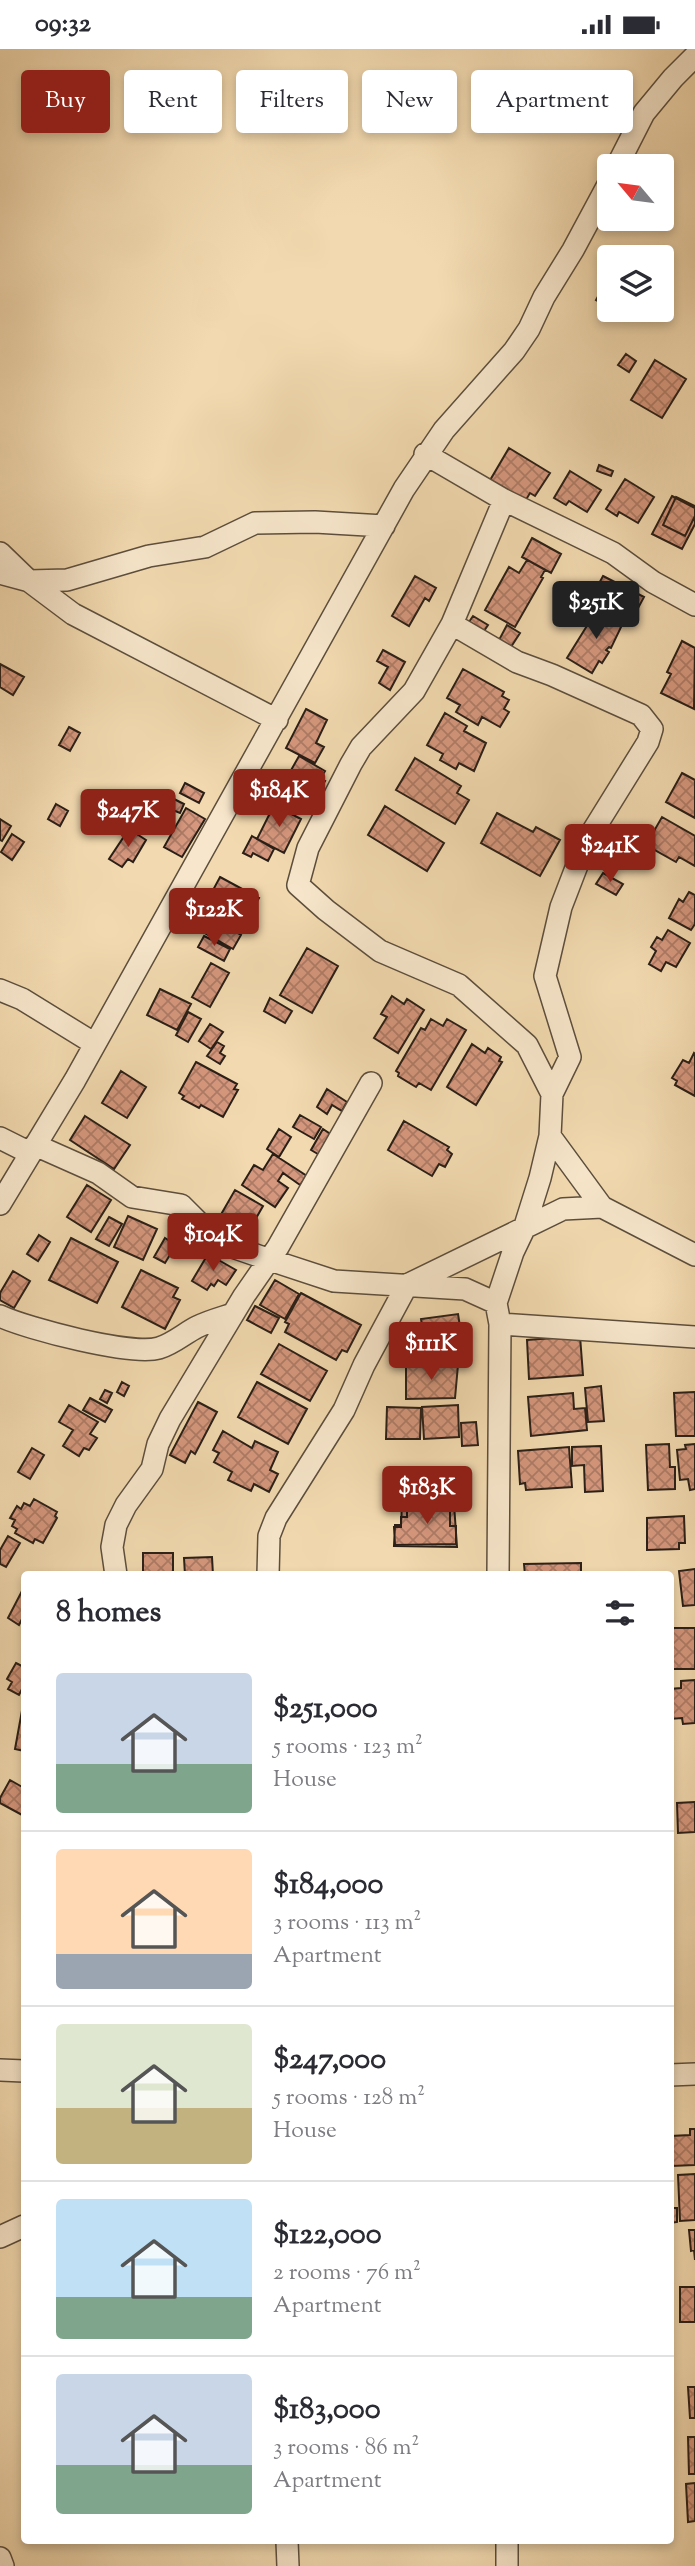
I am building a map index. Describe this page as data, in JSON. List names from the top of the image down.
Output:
{
  "north": "top left",
  "page": {
    "status": "09:32",
    "chip": [
      "Buy",
      "Rent",
      "Filters",
      "New",
      "Apartment"
    ],
    "price": [
      "$251K",
      "$184K",
      "$247K",
      "$241K",
      "$122K",
      "$104K",
      "$111K",
      "$183K"
    ],
    "heading": "8 homes",
    "list": [
      {
        "name": "$251,000",
        "note": "5 rooms · 123 m² · House"
      },
      {
        "name": "$184,000",
        "note": "3 rooms · 113 m² · Apartment"
      },
      {
        "name": "$247,000",
        "note": "5 rooms · 128 m² · House"
      },
      {
        "name": "$122,000",
        "note": "2 rooms · 76 m² · Apartment"
      },
      {
        "name": "$183,000",
        "note": "3 rooms · 86 m² · Apartment"
      }
    ]
  }
}
